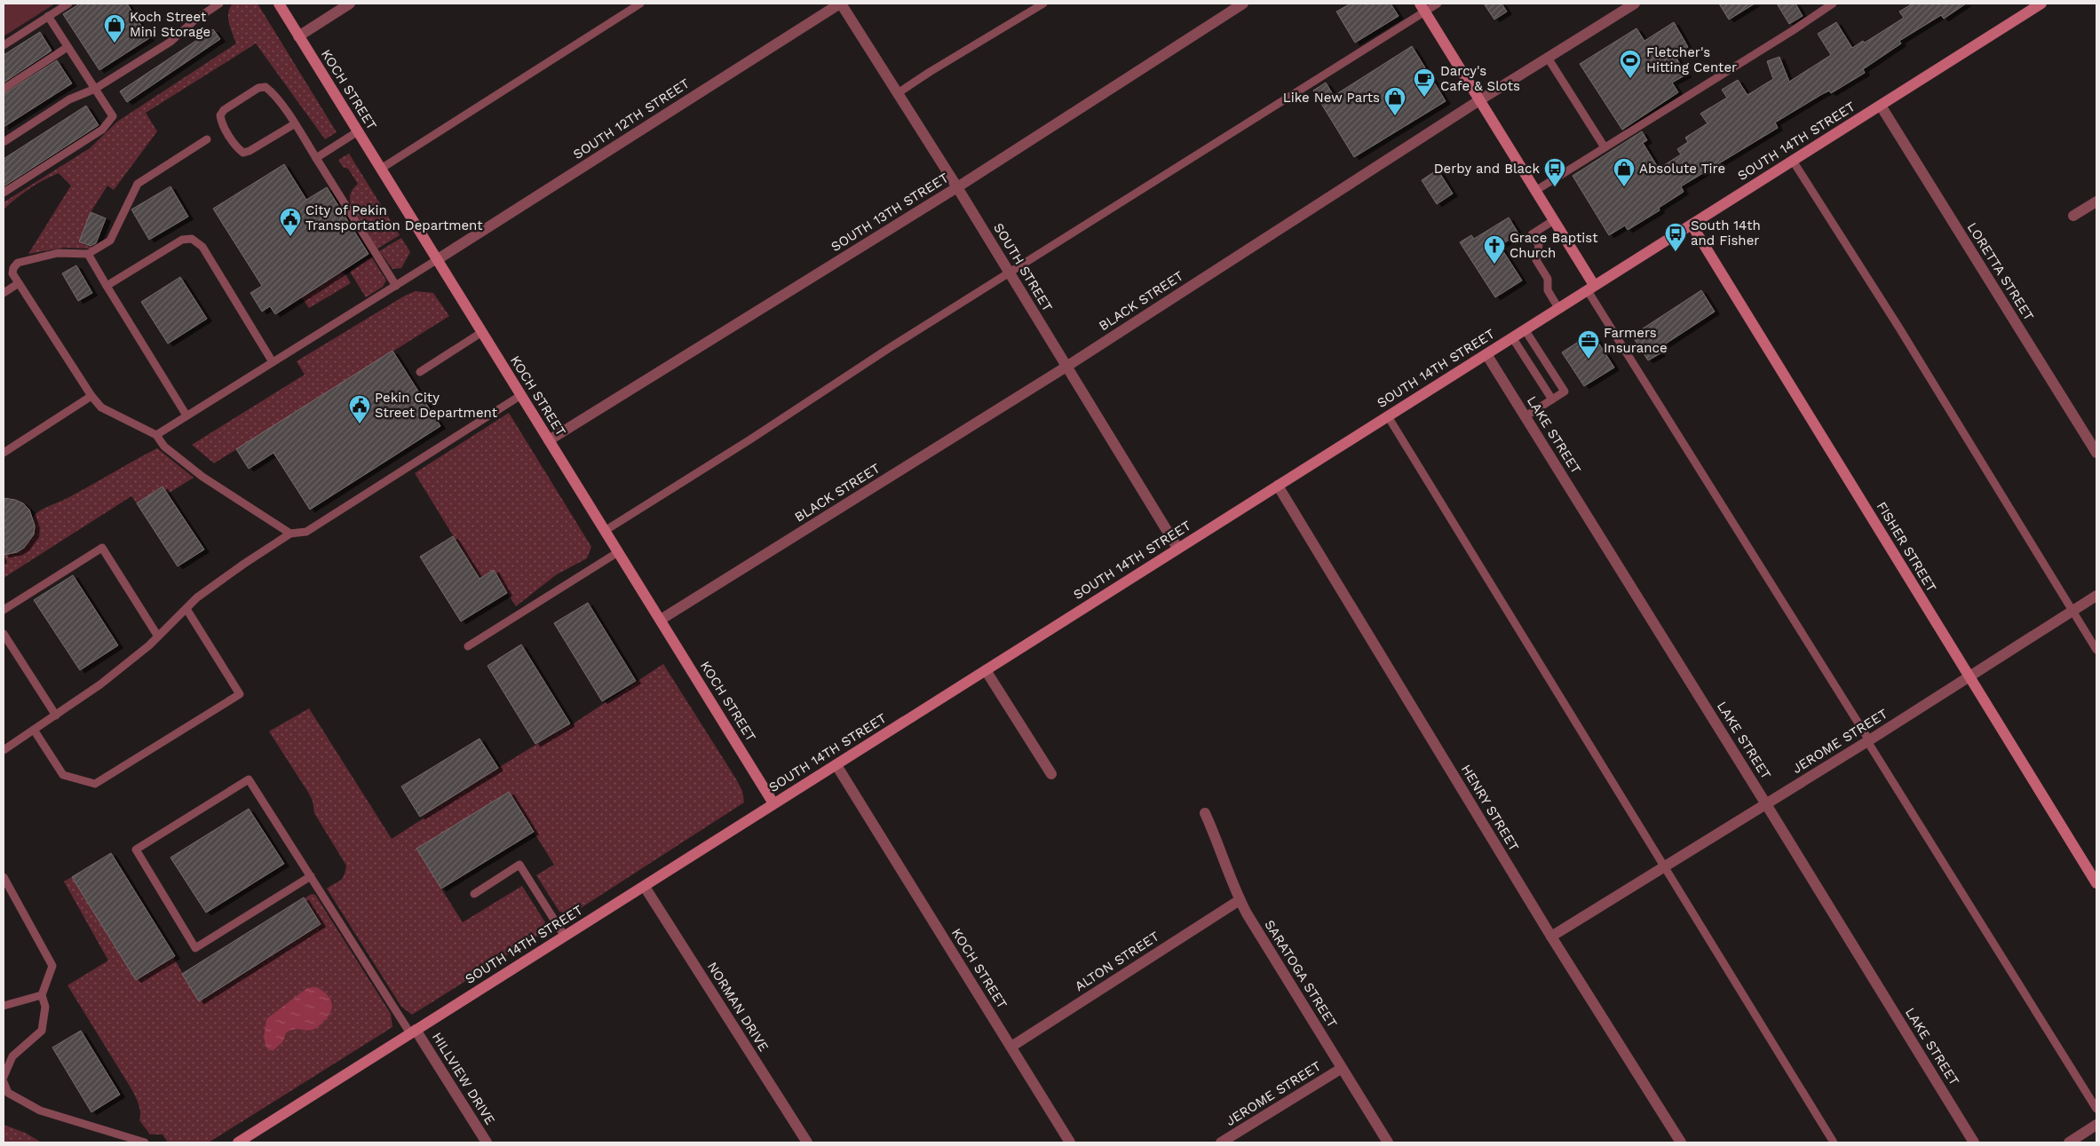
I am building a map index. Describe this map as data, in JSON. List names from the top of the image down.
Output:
{
  "streets": {
    "main road": ["KOCH STREET", "SOUTH 14TH STREET", "FISHER STREET"],
    "street": [
      "SOUTH 12TH STREET",
      "SOUTH 13TH STREET",
      "SOUTH STREET",
      "LORETTA STREET",
      "BLACK STREET",
      "LAKE STREET",
      "JEROME STREET",
      "HENRY STREET",
      "ALTON STREET",
      "SARATOGA STREET",
      "NORMAN DRIVE",
      "HILLVIEW DRIVE"
    ]
  },
  "crossings": [
    ["KOCH STREET", "SOUTH 12TH STREET"],
    ["KOCH STREET", "SOUTH 14TH STREET"],
    ["KOCH STREET", "SOUTH 13TH STREET"],
    ["KOCH STREET", "BLACK STREET"],
    ["KOCH STREET", "ALTON STREET"],
    ["SOUTH 12TH STREET", "SOUTH STREET"],
    ["SOUTH 14TH STREET", "SOUTH STREET"],
    ["SOUTH 14TH STREET", "LORETTA STREET"],
    ["SOUTH 14TH STREET", "LAKE STREET"],
    ["SOUTH 14TH STREET", "FISHER STREET"],
    ["SOUTH 14TH STREET", "HENRY STREET"],
    ["SOUTH 14TH STREET", "NORMAN DRIVE"],
    ["SOUTH 14TH STREET", "HILLVIEW DRIVE"],
    ["SOUTH 13TH STREET", "SOUTH STREET"],
    ["SOUTH STREET", "BLACK STREET"],
    ["LAKE STREET", "JEROME STREET"],
    ["FISHER STREET", "JEROME STREET"],
    ["JEROME STREET", "HENRY STREET"],
    ["JEROME STREET", "SARATOGA STREET"],
    ["ALTON STREET", "SARATOGA STREET"]
  ],
  "places": {
    "shop": ["Koch Street Mini Storage", "Like New Parts", "Absolute Tire"],
    "sports": ["Fletcher's Hitting Center"],
    "cafe": ["Darcy's Cafe & Slots"],
    "bus stop": ["Derby and Black", "South 14th and Fisher"],
    "public building": ["City of Pekin Transportation Department", "Pekin City Street Department"],
    "church": ["Grace Baptist Church"],
    "office": ["Farmers Insurance"]
  }
}
